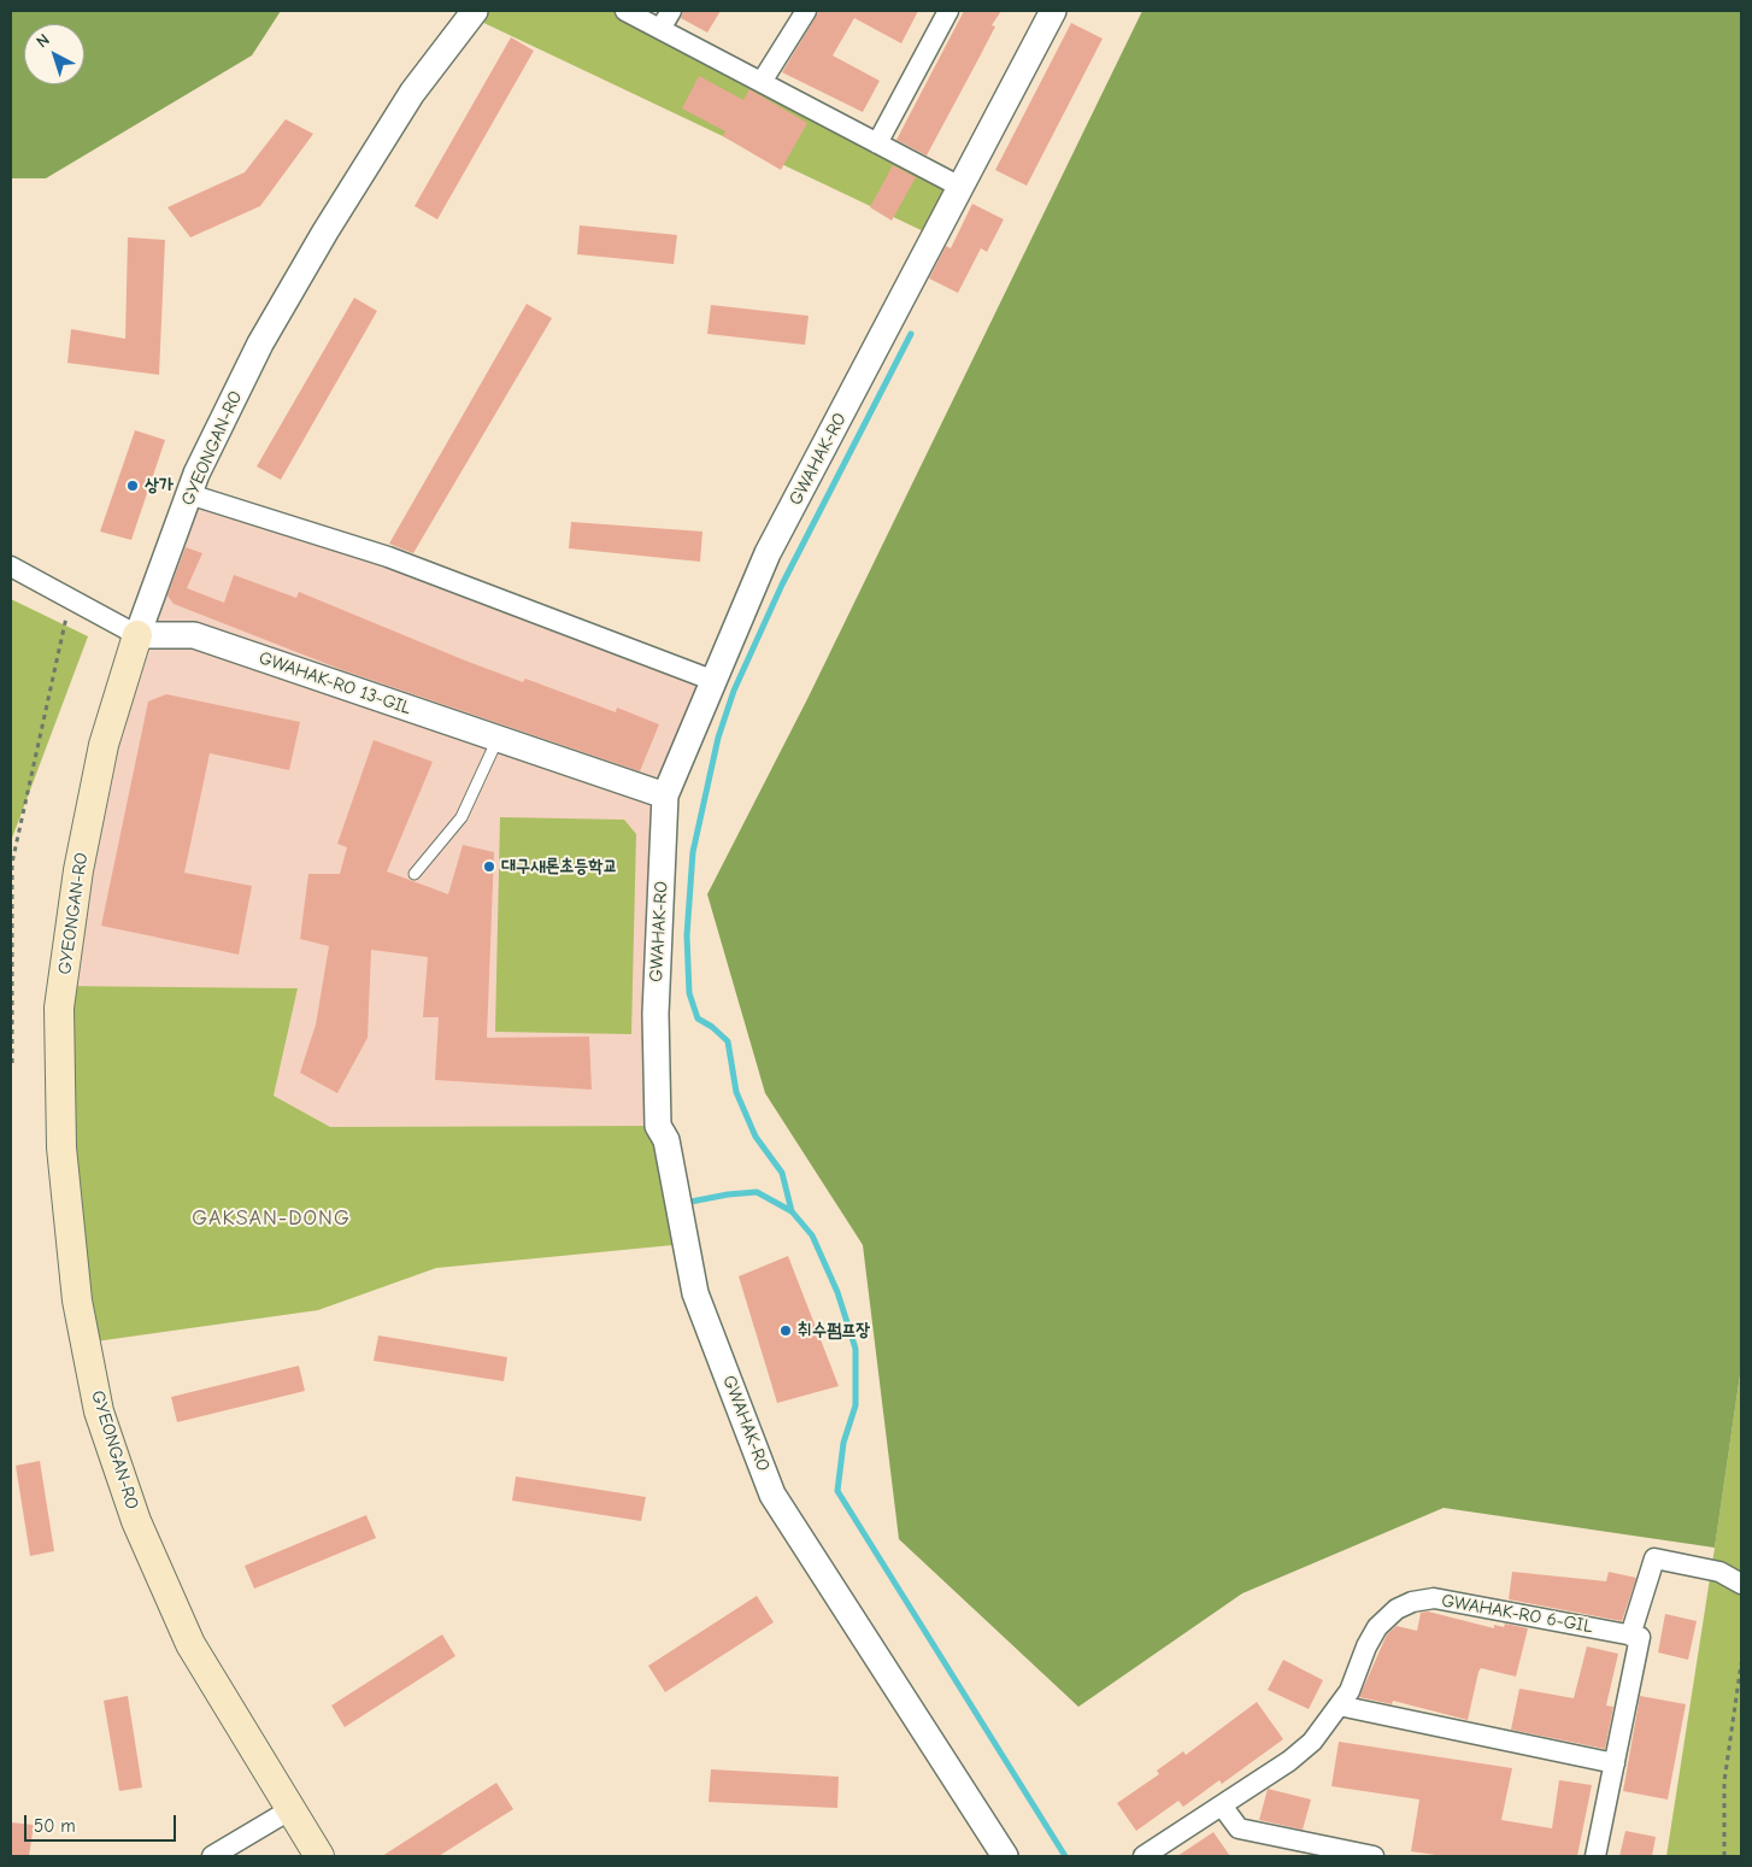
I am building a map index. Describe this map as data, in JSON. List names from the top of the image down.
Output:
{
  "streets": {
    "main road": ["GYEONGAN-RO"],
    "street": ["GWAHAK-RO", "GWAHAK-RO 13-GIL", "GWAHAK-RO 6-GIL"]
  },
  "crossings": [
    ["GYEONGAN-RO", "GWAHAK-RO 13-GIL"],
    ["GWAHAK-RO", "GWAHAK-RO 13-GIL"]
  ],
  "districts": ["GAKSAN-DONG"],
  "places": ["상가", "대구새론초등학교", "취수펌프장"],
  "scale_bar": "50 m",
  "north": "top left"
}
